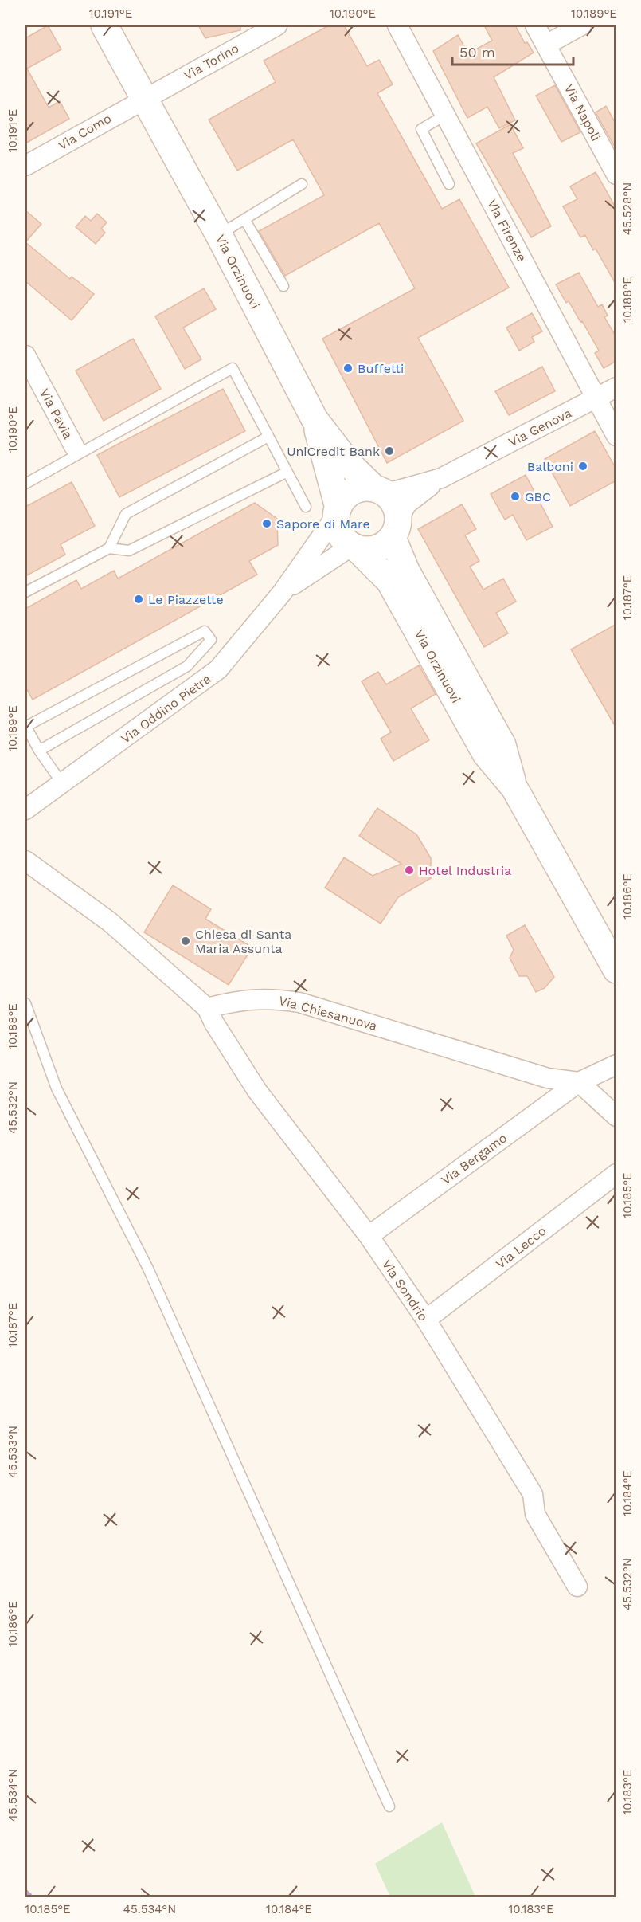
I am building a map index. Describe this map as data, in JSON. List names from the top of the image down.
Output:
{
  "streets": {
    "main road": ["Via Orzinuovi"],
    "street": [
      "Via Torino",
      "Via Napoli",
      "Via Como",
      "Via Firenze",
      "Via Pavia",
      "Via Genova",
      "Via Oddino Pietra",
      "Via Chiesanuova",
      "Via Bergamo",
      "Via Lecco",
      "Via Sondrio"
    ]
  },
  "crossings": [
    ["Via Torino", "Via Como"],
    ["Via Torino", "Via Orzinuovi"],
    ["Via Como", "Via Orzinuovi"],
    ["Via Firenze", "Via Genova"],
    ["Via Orzinuovi", "Via Genova"],
    ["Via Orzinuovi", "Via Oddino Pietra"],
    ["Via Genova", "Via Oddino Pietra"],
    ["Via Chiesanuova", "Via Bergamo"],
    ["Via Chiesanuova", "Via Sondrio"],
    ["Via Bergamo", "Via Sondrio"],
    ["Via Lecco", "Via Sondrio"]
  ],
  "places": [
    "Buffetti",
    "UniCredit Bank",
    "Balboni",
    "GBC",
    "Sapore di Mare",
    "Le Piazzette",
    "Hotel Industria",
    "Chiesa di Santa Maria Assunta"
  ],
  "scale_bar": "50 m",
  "coordinates": [
    "10.191°E",
    "10.190°E",
    "10.189°E",
    "45.528°N",
    "10.188°E",
    "10.187°E",
    "10.186°E",
    "45.532°N",
    "10.185°E",
    "45.533°N",
    "10.184°E",
    "10.183°E",
    "45.534°N"
  ]
}
